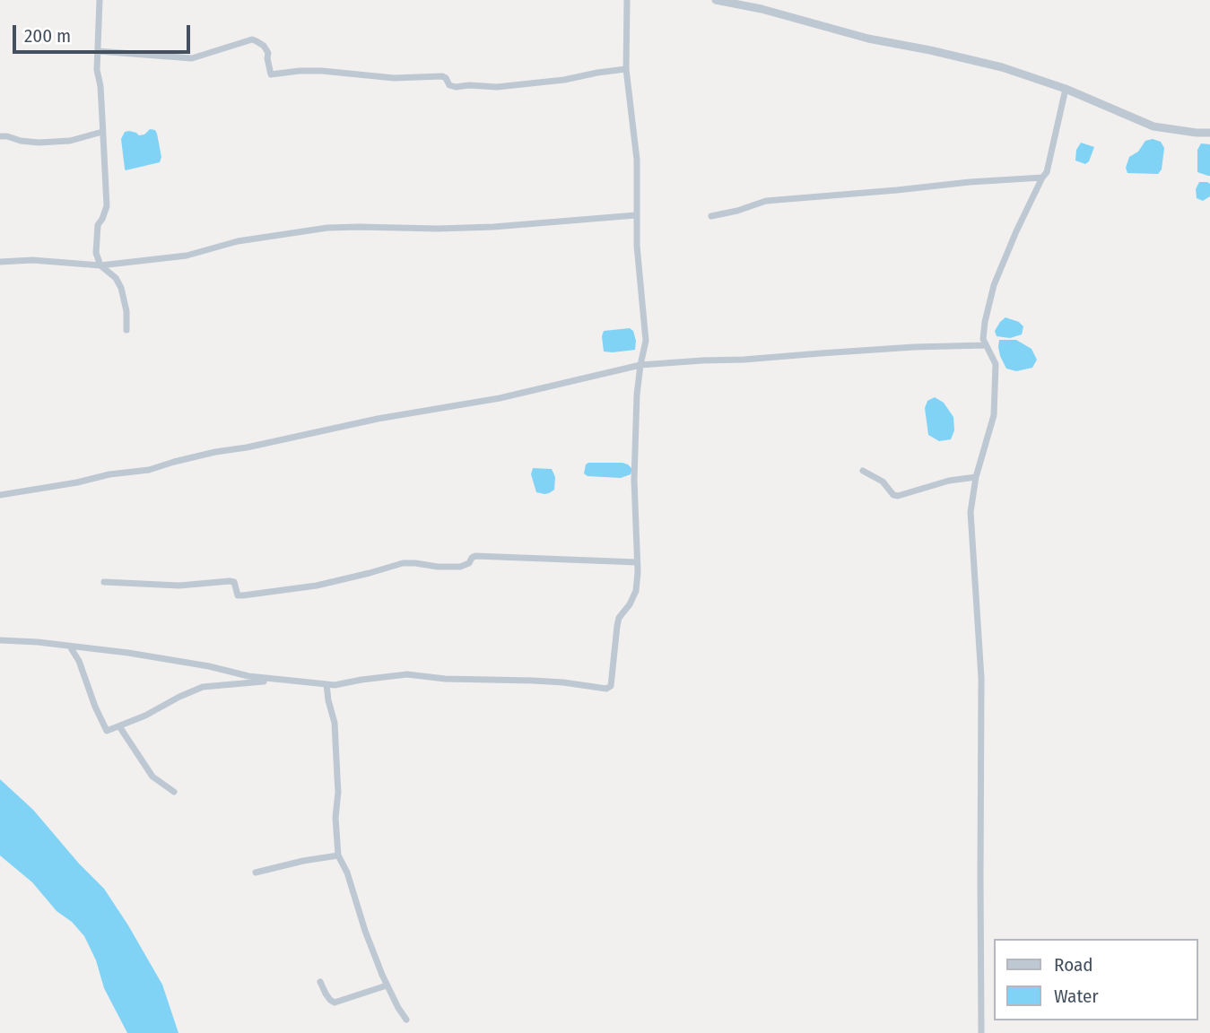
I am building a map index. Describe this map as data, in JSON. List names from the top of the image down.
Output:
{
  "legend": ["Road", "Water"],
  "scale_bar": "200 m"
}
